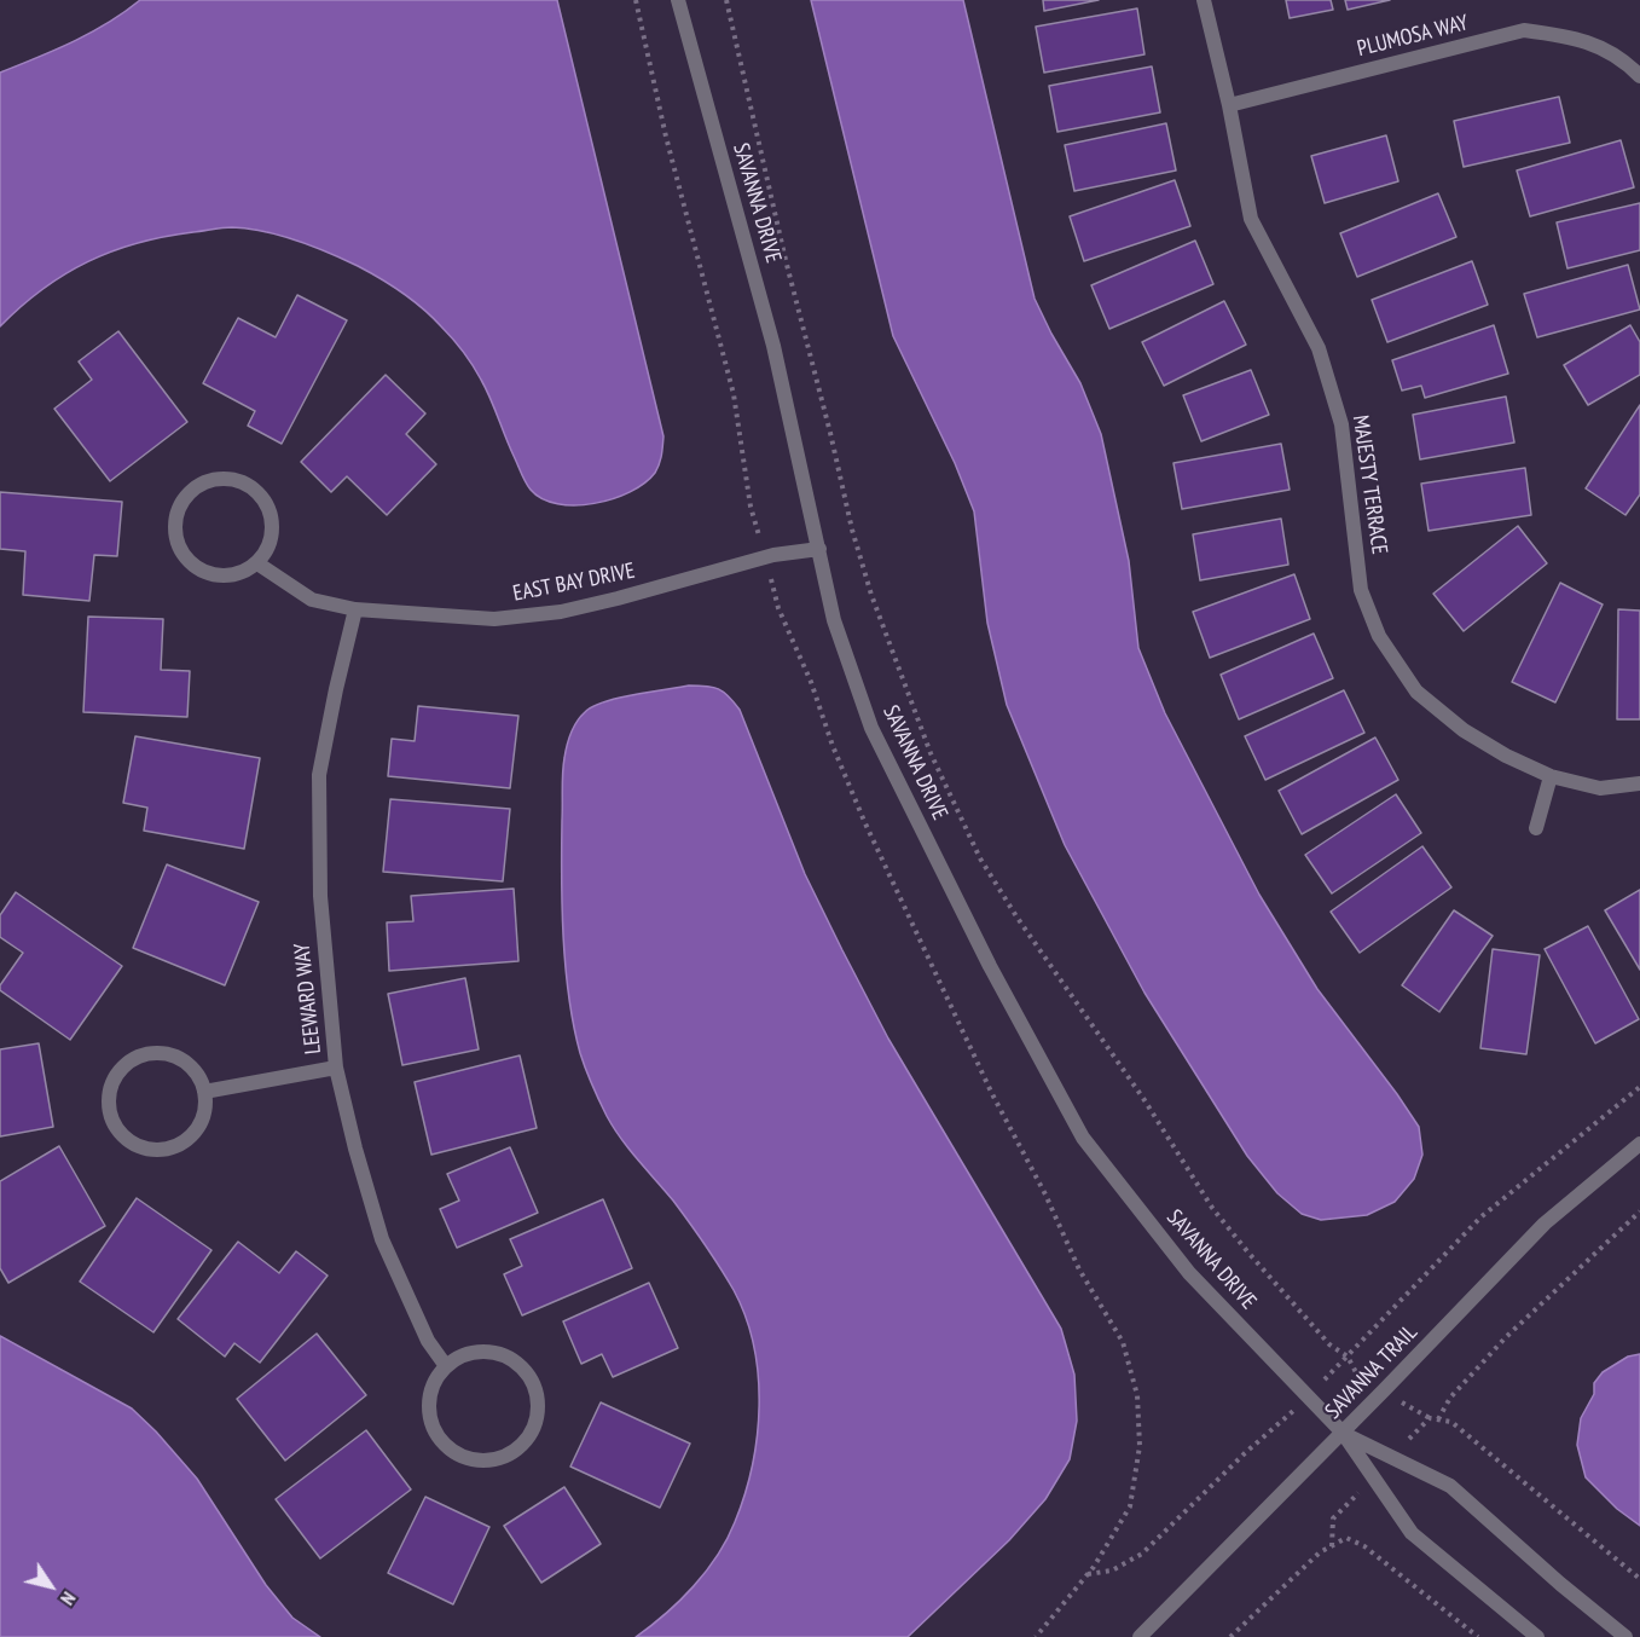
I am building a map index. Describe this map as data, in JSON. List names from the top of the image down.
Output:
{
  "streets": {
    "street": [
      "PLUMOSA WAY",
      "SAVANNA DRIVE",
      "MAJESTY TERRACE",
      "EAST BAY DRIVE",
      "LEEWARD WAY",
      "SAVANNA TRAIL"
    ]
  },
  "crossings": [
    ["PLUMOSA WAY", "MAJESTY TERRACE"],
    ["SAVANNA DRIVE", "EAST BAY DRIVE"],
    ["SAVANNA DRIVE", "SAVANNA TRAIL"],
    ["EAST BAY DRIVE", "LEEWARD WAY"]
  ],
  "north": "bottom right"
}
